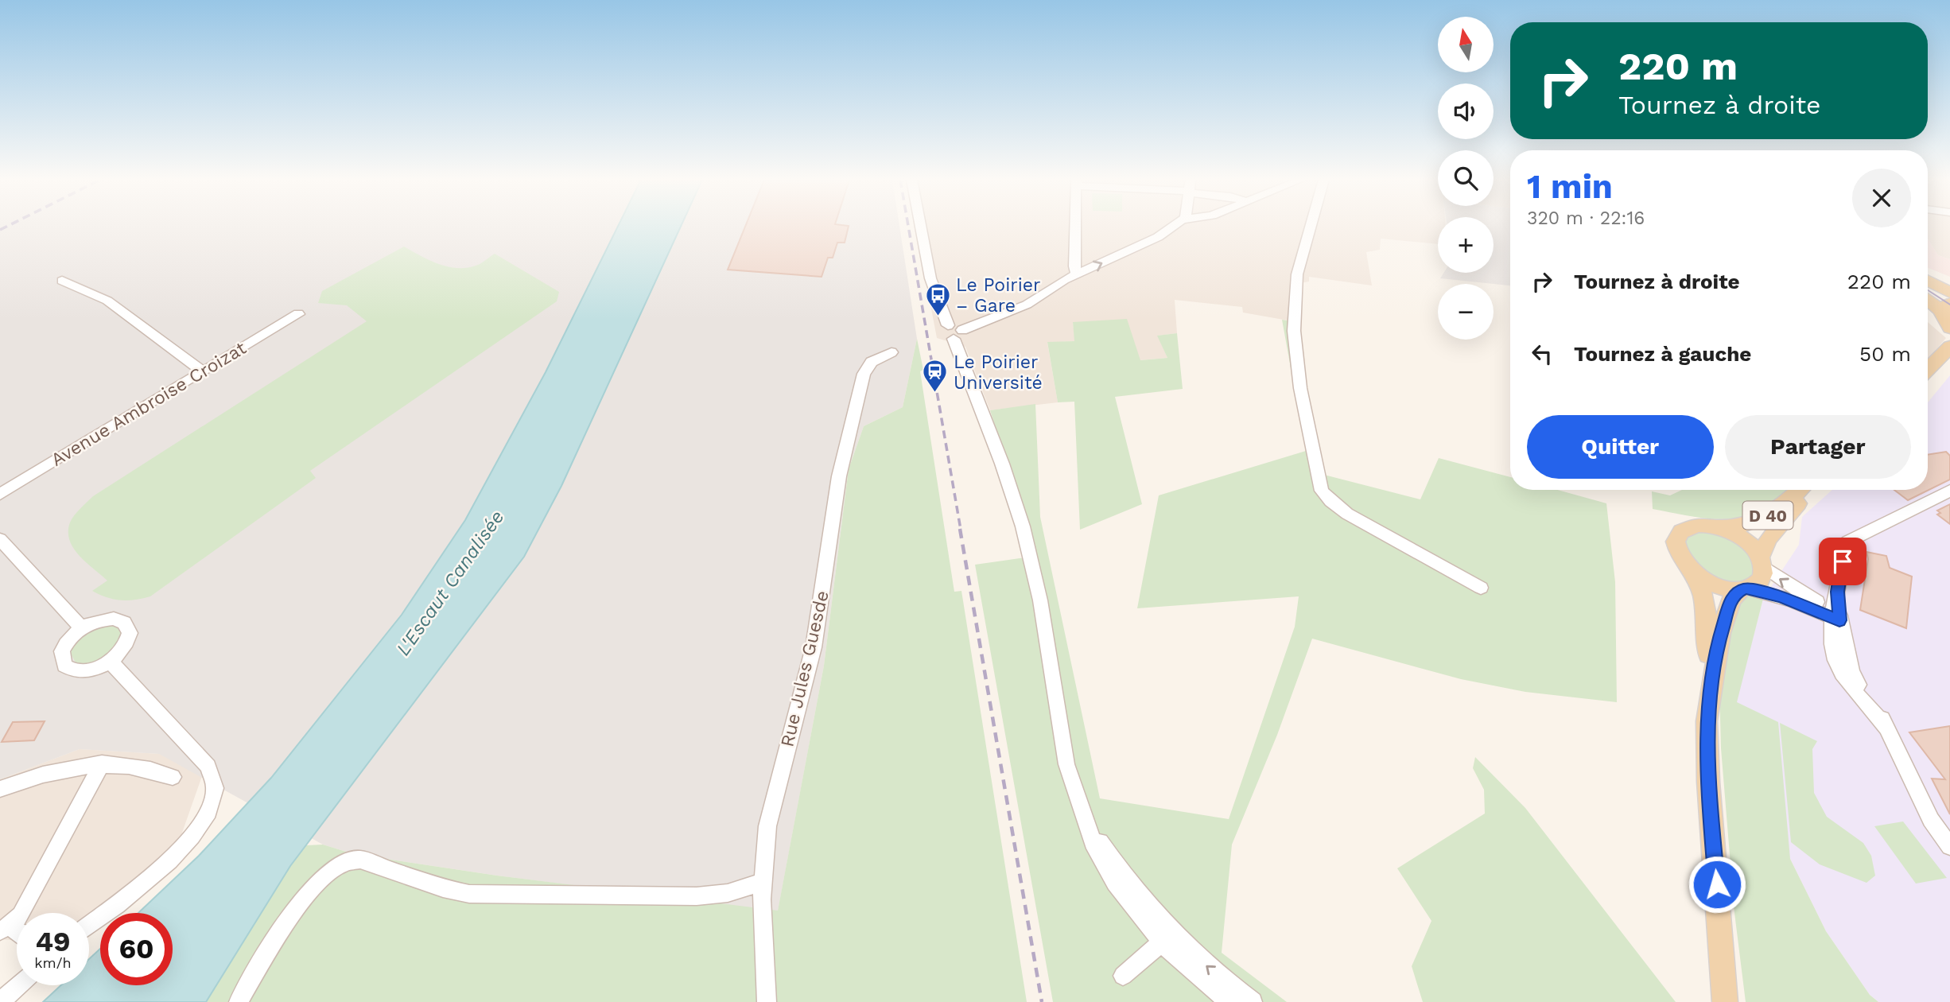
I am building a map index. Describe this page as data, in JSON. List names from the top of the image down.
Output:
{
  "streets": {
    "main road": ["D 40"],
    "street": ["Avenue Ambroise Croizat", "Rue Jules Guesde"]
  },
  "water": ["L'Escaut Canalisée"],
  "places": {
    "bus stop": ["Le Poirier – Gare"],
    "station": ["Le Poirier Université"]
  },
  "north": "top",
  "page": {
    "map_buttons": ["+", "−"],
    "turn": ["220 m", "Tournez à droite"],
    "heading": ["1 min", "320 m · 22:16"],
    "list": [
      {
        "name": "Tournez à droite",
        "value": "220 m"
      },
      {
        "name": "Tournez à gauche",
        "value": "50 m"
      }
    ],
    "buttons": ["Quitter", "Partager"],
    "speed": "49 km/h",
    "limit": "60"
  }
}
